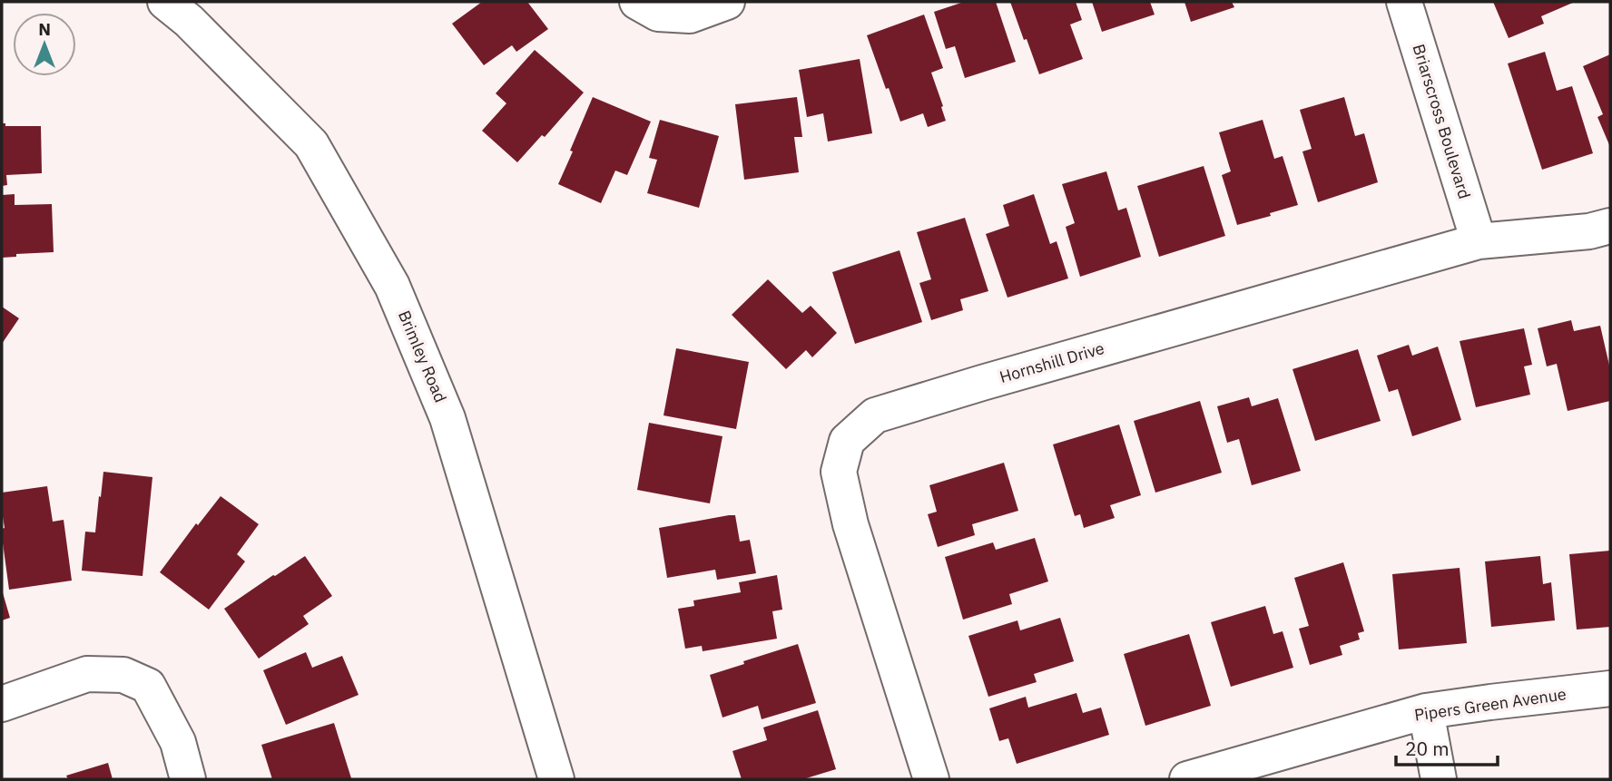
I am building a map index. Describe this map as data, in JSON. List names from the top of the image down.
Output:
{
  "streets": {
    "street": [
      "Briarscross Boulevard",
      "Brimley Road",
      "Hornshill Drive",
      "Pipers Green Avenue"
    ]
  },
  "crossings": [
    ["Briarscross Boulevard", "Hornshill Drive"]
  ],
  "scale_bar": "20 m",
  "north": "top"
}
